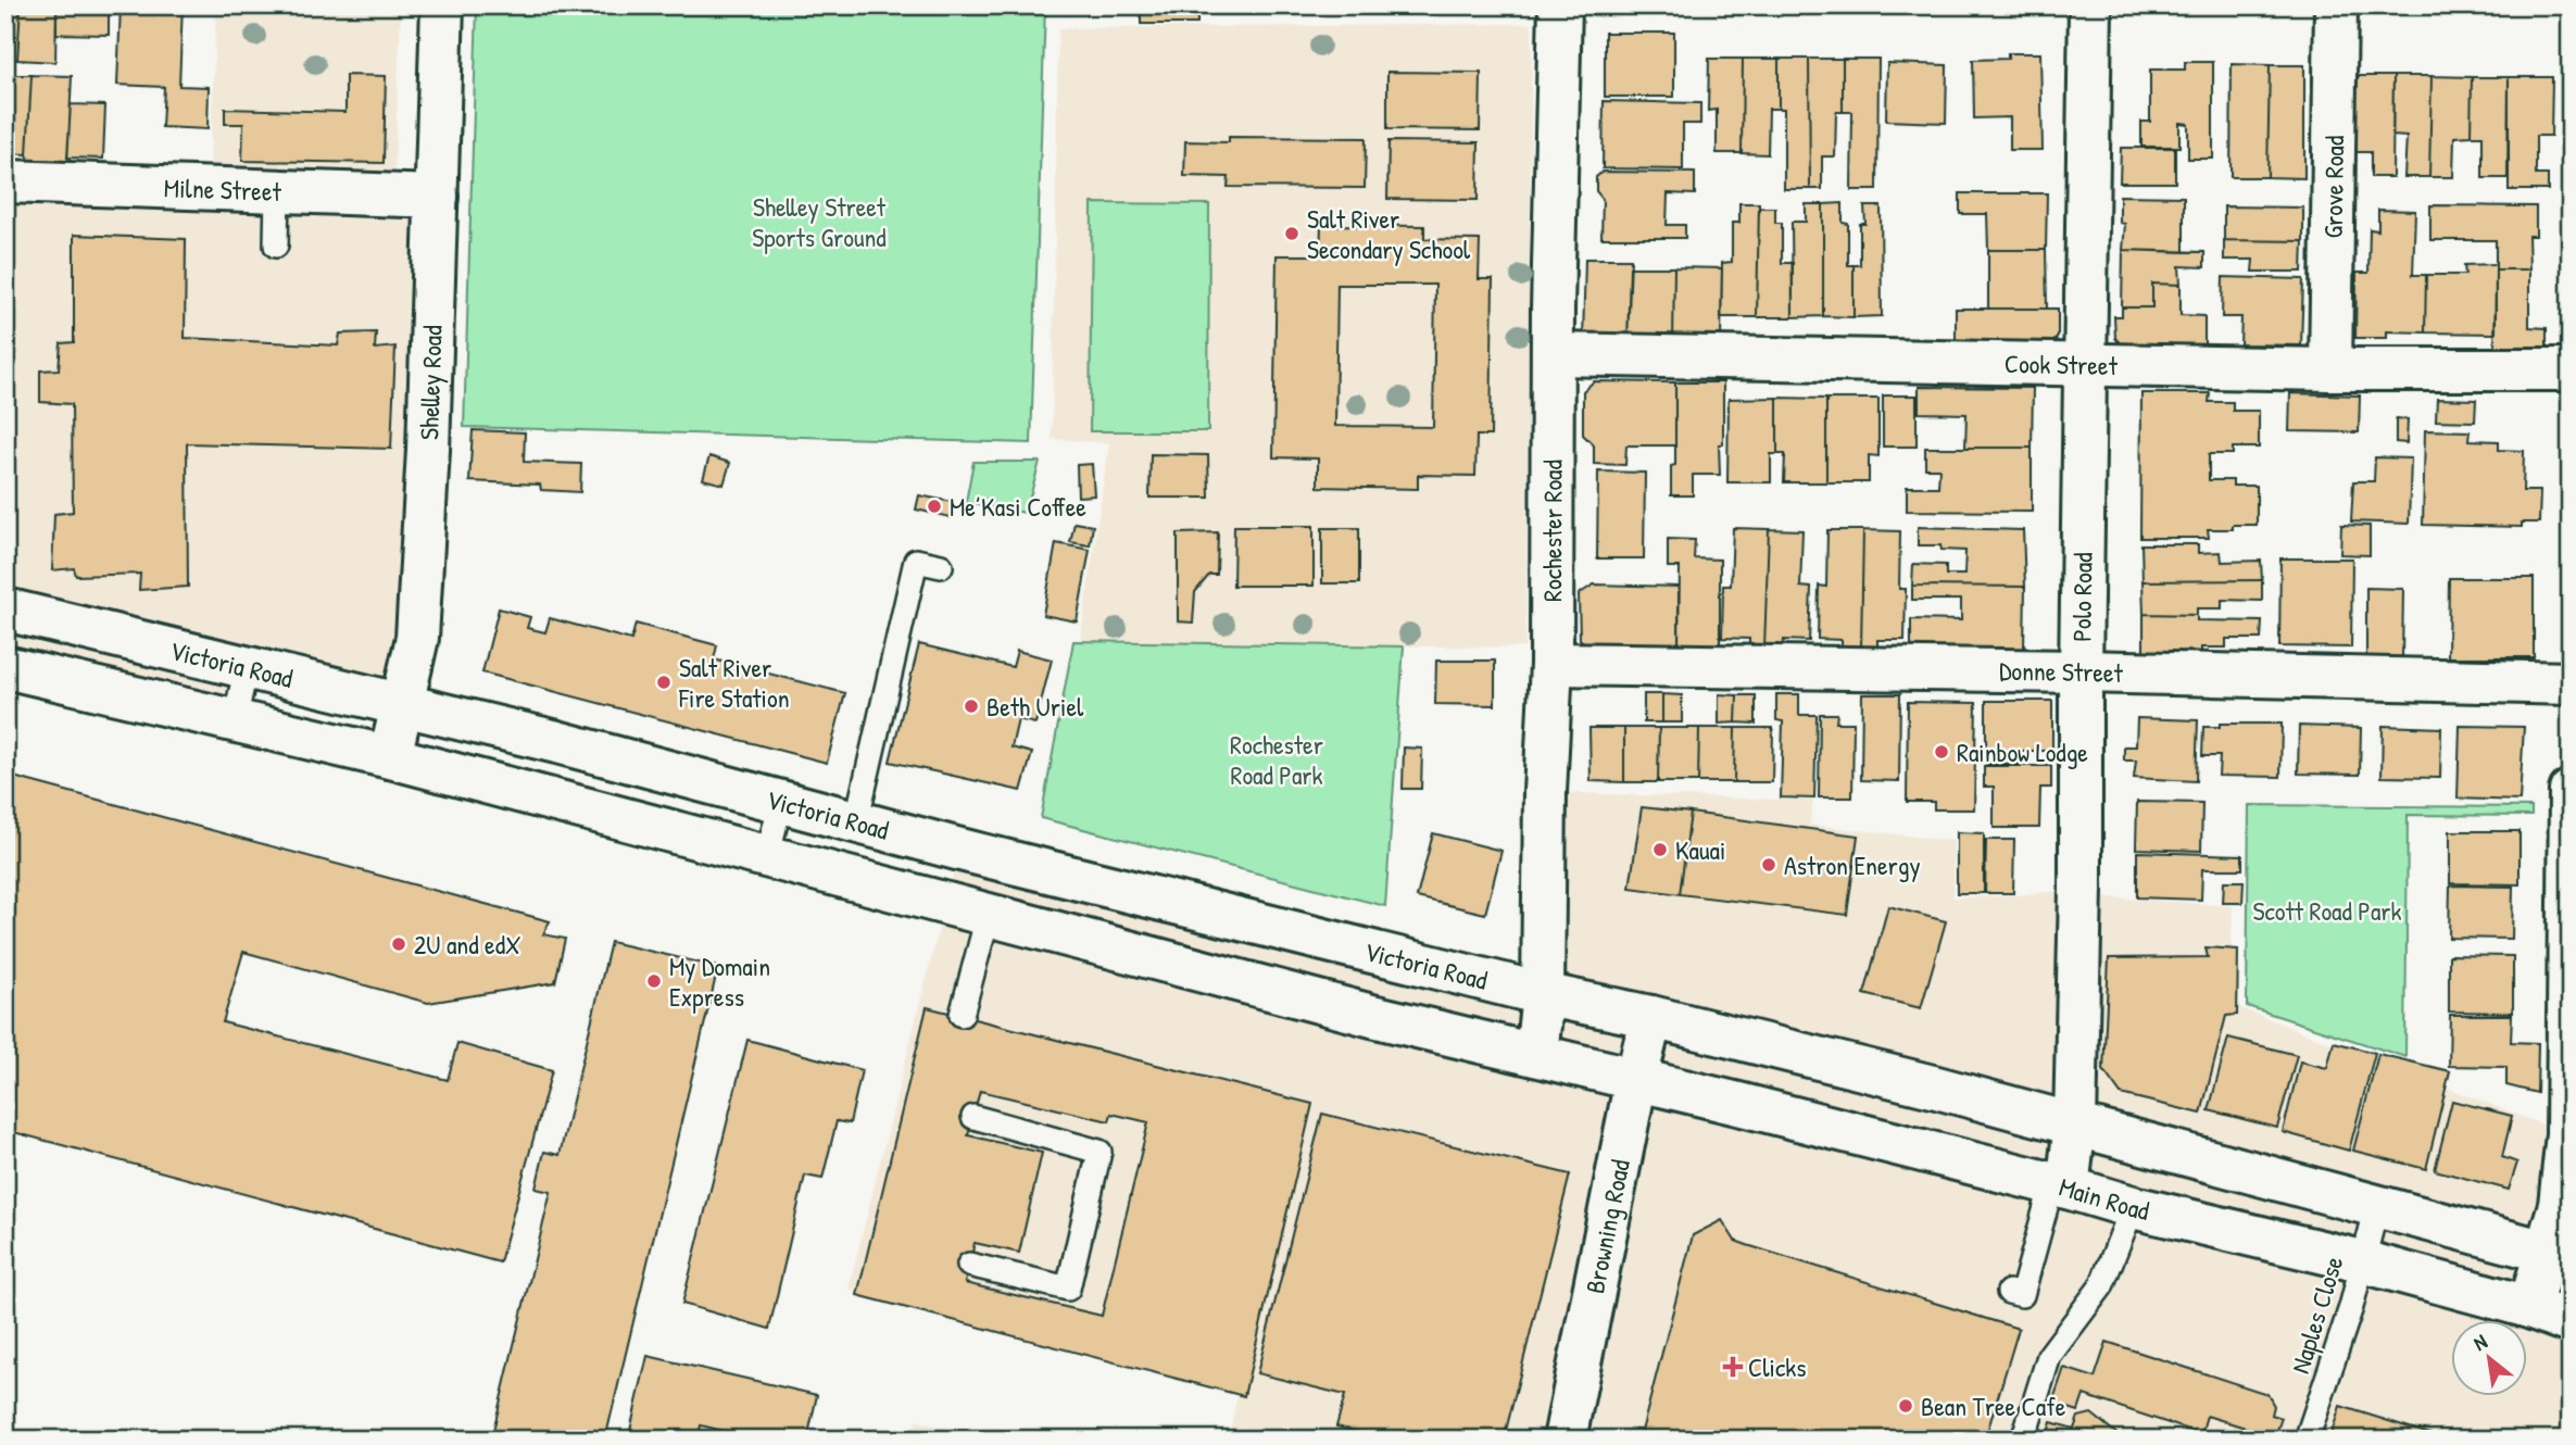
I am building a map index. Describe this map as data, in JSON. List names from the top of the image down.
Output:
{
  "streets": {
    "street": [
      "Grove Road",
      "Milne Street",
      "Cook Street",
      "Shelley Road",
      "Rochester Road",
      "Polo Road",
      "Victoria Road",
      "Donne Street",
      "Main Road",
      "Browning Road"
    ],
    "lane": ["Naples Close"]
  },
  "crossings": [
    ["Grove Road", "Cook Street"],
    ["Milne Street", "Shelley Road"],
    ["Cook Street", "Rochester Road"],
    ["Cook Street", "Polo Road"],
    ["Shelley Road", "Victoria Road"],
    ["Rochester Road", "Victoria Road"],
    ["Rochester Road", "Donne Street"],
    ["Polo Road", "Donne Street"],
    ["Polo Road", "Main Road"],
    ["Victoria Road", "Main Road"],
    ["Victoria Road", "Browning Road"],
    ["Main Road", "Browning Road"],
    ["Main Road", "Naples Close"]
  ],
  "parks": ["Shelley Street Sports Ground", "Rochester Road Park", "Scott Road Park"],
  "places": {
    "other": [
      "Salt River Secondary School",
      "Me’Kasi Coffee",
      "Salt River Fire Station",
      "Beth Uriel",
      "Rainbow Lodge",
      "Kauai",
      "Astron Energy",
      "2U and edX",
      "My Domain Express",
      "Bean Tree Cafe"
    ],
    "health": ["Clicks"]
  },
  "north": "top left"
}
